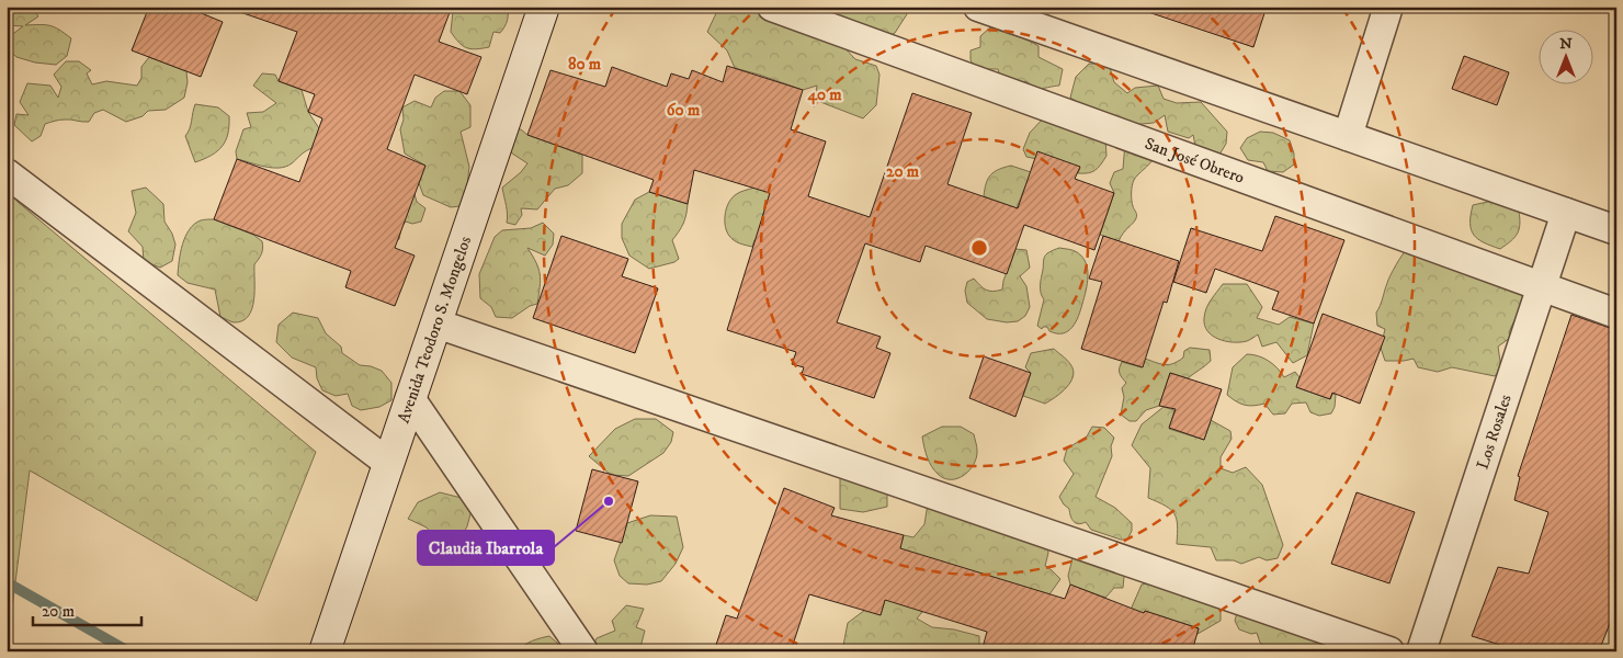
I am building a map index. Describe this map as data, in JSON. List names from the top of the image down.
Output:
{
  "streets": {
    "street": ["San José Obrero", "Avenida Teodoro S. Mongelos", "Los Rosales"]
  },
  "crossings": [
    ["San José Obrero", "Los Rosales"]
  ],
  "places": ["Claudia Ibarrola"],
  "scale_bar": "20 m",
  "north": "top",
  "rings": [
    "80 m",
    "40 m",
    "60 m",
    "20 m"
  ]
}
